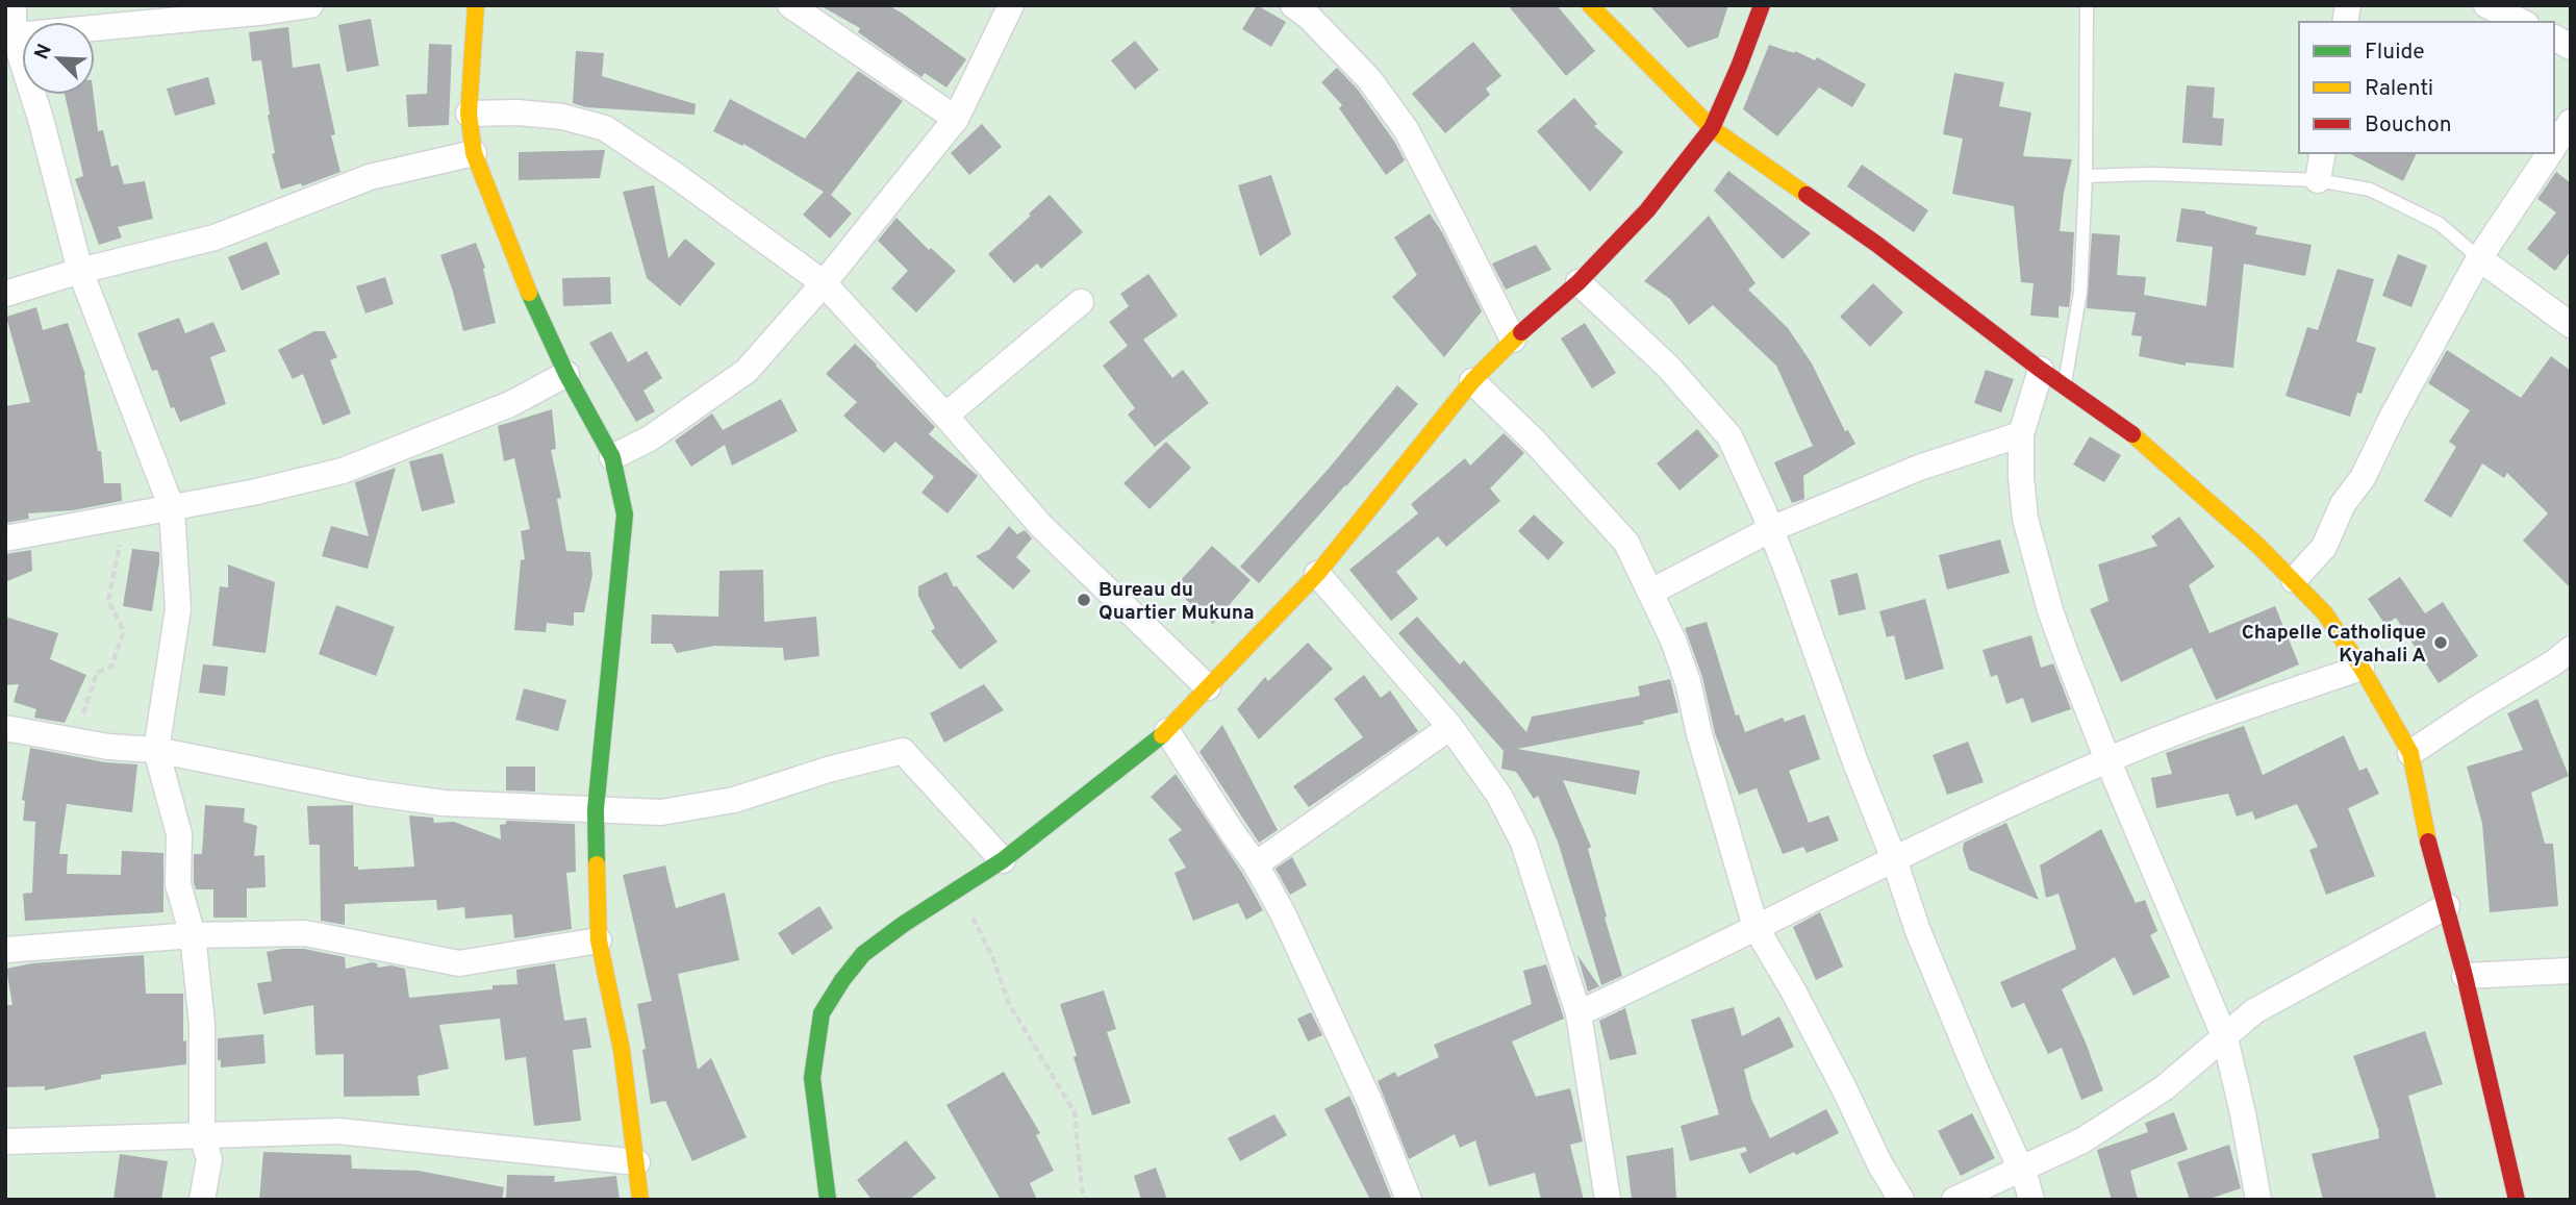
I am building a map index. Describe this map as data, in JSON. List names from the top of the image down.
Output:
{
  "places": ["Bureau du Quartier Mukuna", "Chapelle Catholique Kyahali A"],
  "legend": ["Fluide", "Ralenti", "Bouchon"],
  "north": "top left"
}
